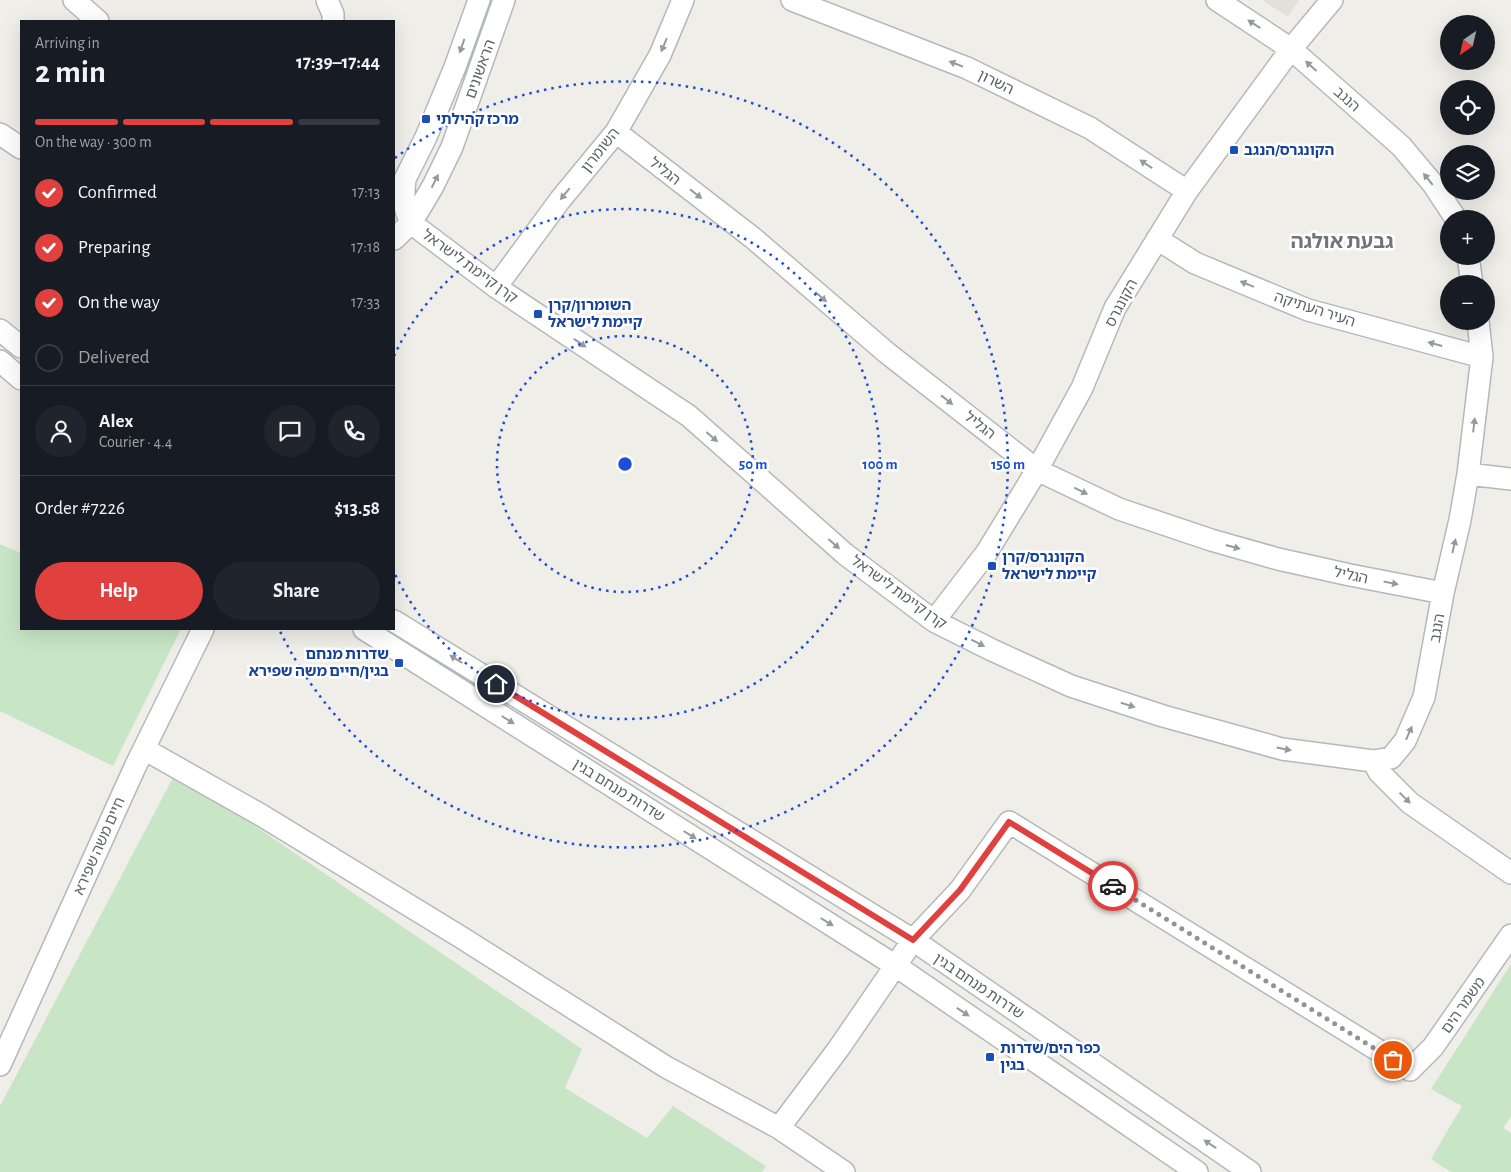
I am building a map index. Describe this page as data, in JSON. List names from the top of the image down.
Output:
{
  "streets": {
    "street": [
      "הראשונים",
      "השרון",
      "הנגב",
      "השומרון",
      "הגליל",
      "קרן קיימת לישראל",
      "הקונגרס",
      "העיר העתיקה",
      "שדרות מנחם בגין",
      "חיים משה שפירא",
      "משמר הים"
    ]
  },
  "crossings": [
    ["הראשונים", "קרן קיימת לישראל"],
    ["השרון", "הקונגרס"],
    ["הנגב", "הגליל"],
    ["הנגב", "קרן קיימת לישראל"],
    ["הנגב", "הקונגרס"],
    ["הנגב", "העיר העתיקה"],
    ["השומרון", "הגליל"],
    ["השומרון", "קרן קיימת לישראל"],
    ["הגליל", "הקונגרס"],
    ["קרן קיימת לישראל", "הקונגרס"],
    ["הקונגרס", "העיר העתיקה"],
    ["שדרות מנחם בגין", "משמר הים"]
  ],
  "one_way": [
    "השרון",
    "הנגב",
    "השומרון",
    "הגליל",
    "קרן קיימת לישראל",
    "העיר העתיקה"
  ],
  "districts": ["גבעת אולגה"],
  "places": {
    "transit": [
      "מרכז קהילתי",
      "הקונגרס/הנגב",
      "השומרון/קרן קיימת לישראל",
      "הקונגרס/קרן קיימת לישראל",
      "שדרות מנחם בגין/חיים משה שפירא",
      "כפר הים/שדרות בגין"
    ]
  },
  "north": "bottom left",
  "page": {
    "map_buttons": ["+", "−"],
    "heading": ["2 min", "Arriving in", "17:39–17:44"],
    "panel": [
      "Alex",
      "Courier · 4.4",
      "Order #7226",
      "$13.58"
    ],
    "bar": "On the way · 300 m",
    "list": [
      ["Confirmed", "17:13"],
      ["Preparing", "17:18"],
      ["On the way", "17:33"],
      "Delivered"
    ],
    "buttons": ["Help", "Share"]
  },
  "rings": ["50 m", "100 m", "150 m"]
}
